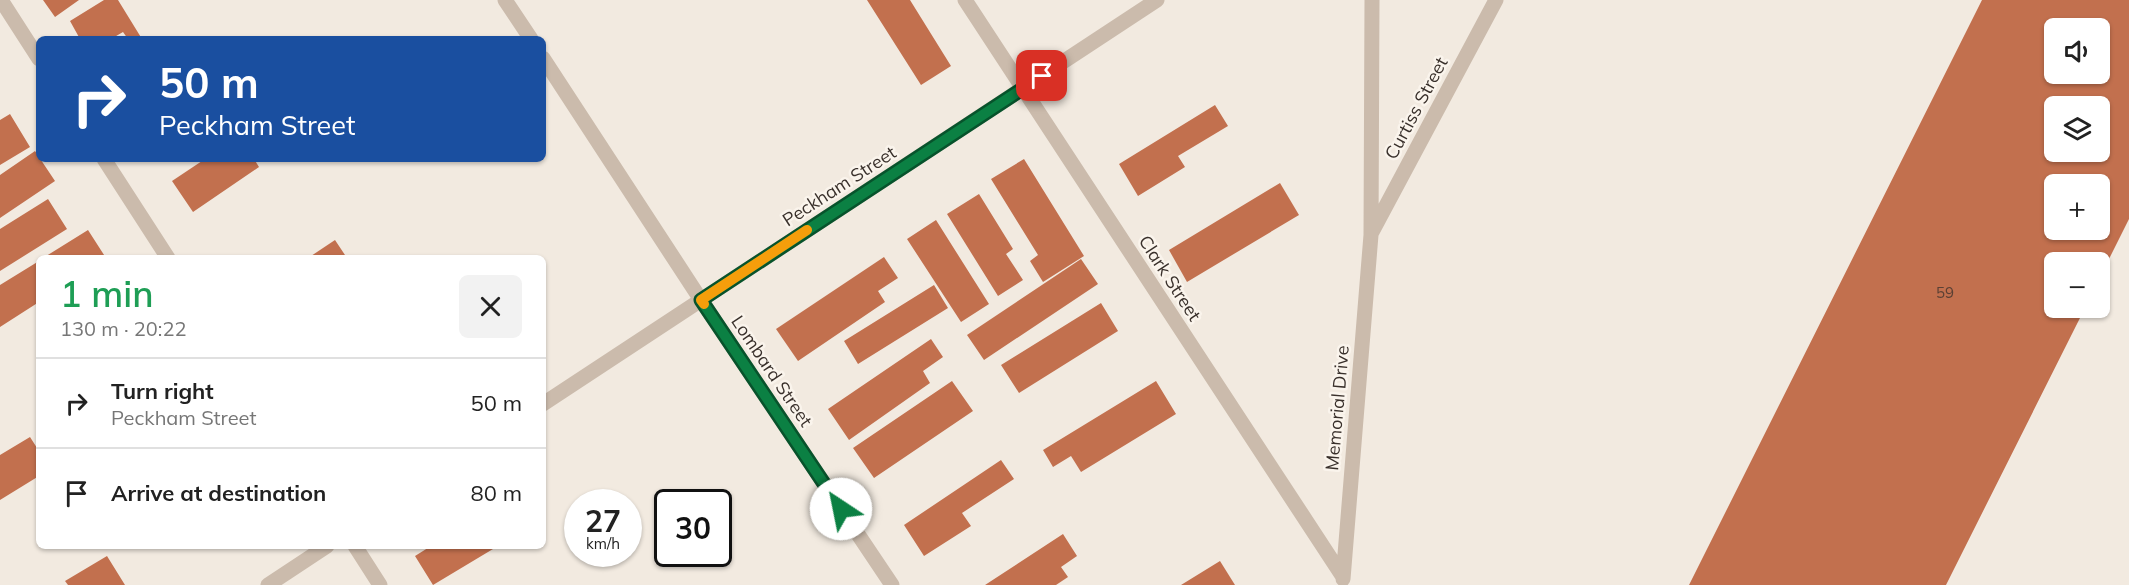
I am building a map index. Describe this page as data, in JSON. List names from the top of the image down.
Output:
{
  "streets": {
    "street": [
      "Curtiss Street",
      "Peckham Street",
      "Clark Street",
      "Lombard Street",
      "Memorial Drive"
    ]
  },
  "crossings": [
    ["Curtiss Street", "Memorial Drive"],
    ["Peckham Street", "Clark Street"],
    ["Peckham Street", "Lombard Street"],
    ["Clark Street", "Memorial Drive"]
  ],
  "house_numbers": ["59"],
  "page": {
    "map_buttons": ["+", "−"],
    "turn": ["50 m", "Peckham Street"],
    "heading": ["1 min", "130 m · 20:22"],
    "list": [
      {
        "name": "Turn right",
        "note": "Peckham Street",
        "value": "50 m"
      },
      {
        "name": "Arrive at destination",
        "value": "80 m"
      }
    ],
    "speed": "27 km/h",
    "limit": "30"
  }
}
